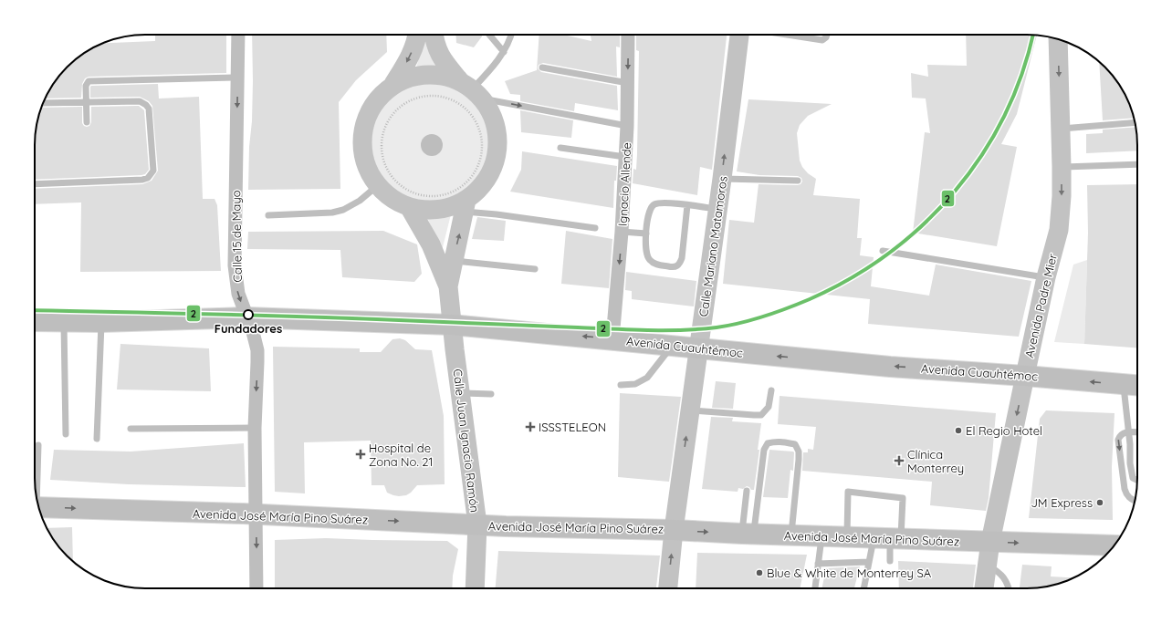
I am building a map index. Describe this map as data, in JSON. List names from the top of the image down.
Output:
{
  "streets": {
    "highway": ["Avenida Cuauhtémoc", "Avenida José María Pino Suárez"],
    "street": [
      "Ignacio Allende",
      "Calle 15 de Mayo",
      "Calle Mariano Matamoros",
      "Avenida Padre Mier",
      "Calle Juan Ignacio Ramón"
    ]
  },
  "crossings": [
    ["Ignacio Allende", "Avenida Cuauhtémoc"],
    ["Calle 15 de Mayo", "Avenida Cuauhtémoc"],
    ["Calle 15 de Mayo", "Avenida José María Pino Suárez"],
    ["Calle Mariano Matamoros", "Avenida Cuauhtémoc"],
    ["Calle Mariano Matamoros", "Avenida José María Pino Suárez"],
    ["Avenida Padre Mier", "Avenida Cuauhtémoc"],
    ["Avenida Padre Mier", "Avenida José María Pino Suárez"],
    ["Avenida Cuauhtémoc", "Calle Juan Ignacio Ramón"],
    ["Calle Juan Ignacio Ramón", "Avenida José María Pino Suárez"]
  ],
  "one_way": [
    "Ignacio Allende",
    "Calle 15 de Mayo",
    "Calle Mariano Matamoros",
    "Avenida Padre Mier",
    "Avenida Cuauhtémoc",
    "Avenida José María Pino Suárez"
  ],
  "places": {
    "other": [
      "Fundadores",
      "El Regio Hotel",
      "JM Express",
      "Blue & White de Monterrey SA"
    ],
    "health": ["ISSSTELEON", "Hospital de Zona No. 21", "Clínica Monterrey"]
  },
  "lines": ["transit line 2"]
}
